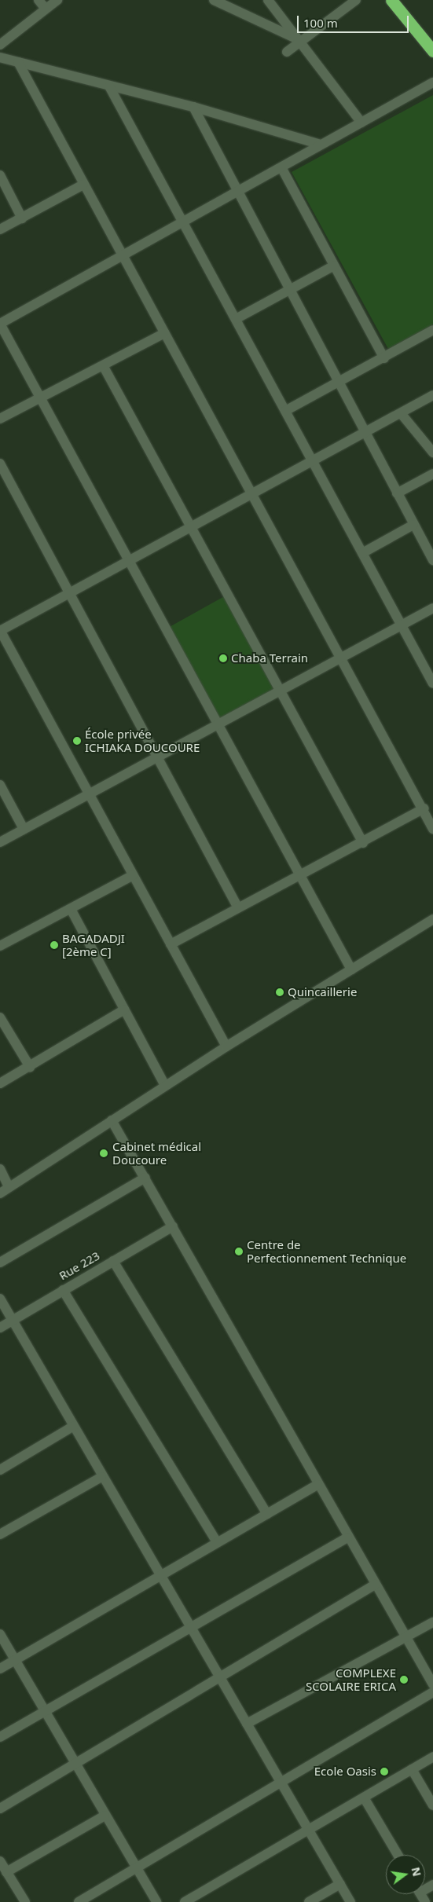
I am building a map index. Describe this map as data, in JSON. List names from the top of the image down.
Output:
{
  "streets": {
    "street": ["Rue 223"]
  },
  "places": [
    "Chaba Terrain",
    "École privée ICHIAKA DOUCOURE",
    "BAGADADJI [2ème C]",
    "Quincaillerie",
    "Cabinet médical Doucoure",
    "Centre de Perfectionnement Technique",
    "COMPLEXE SCOLAIRE ERICA",
    "Ecole Oasis"
  ],
  "scale_bar": "100 m",
  "north": "right"
}
